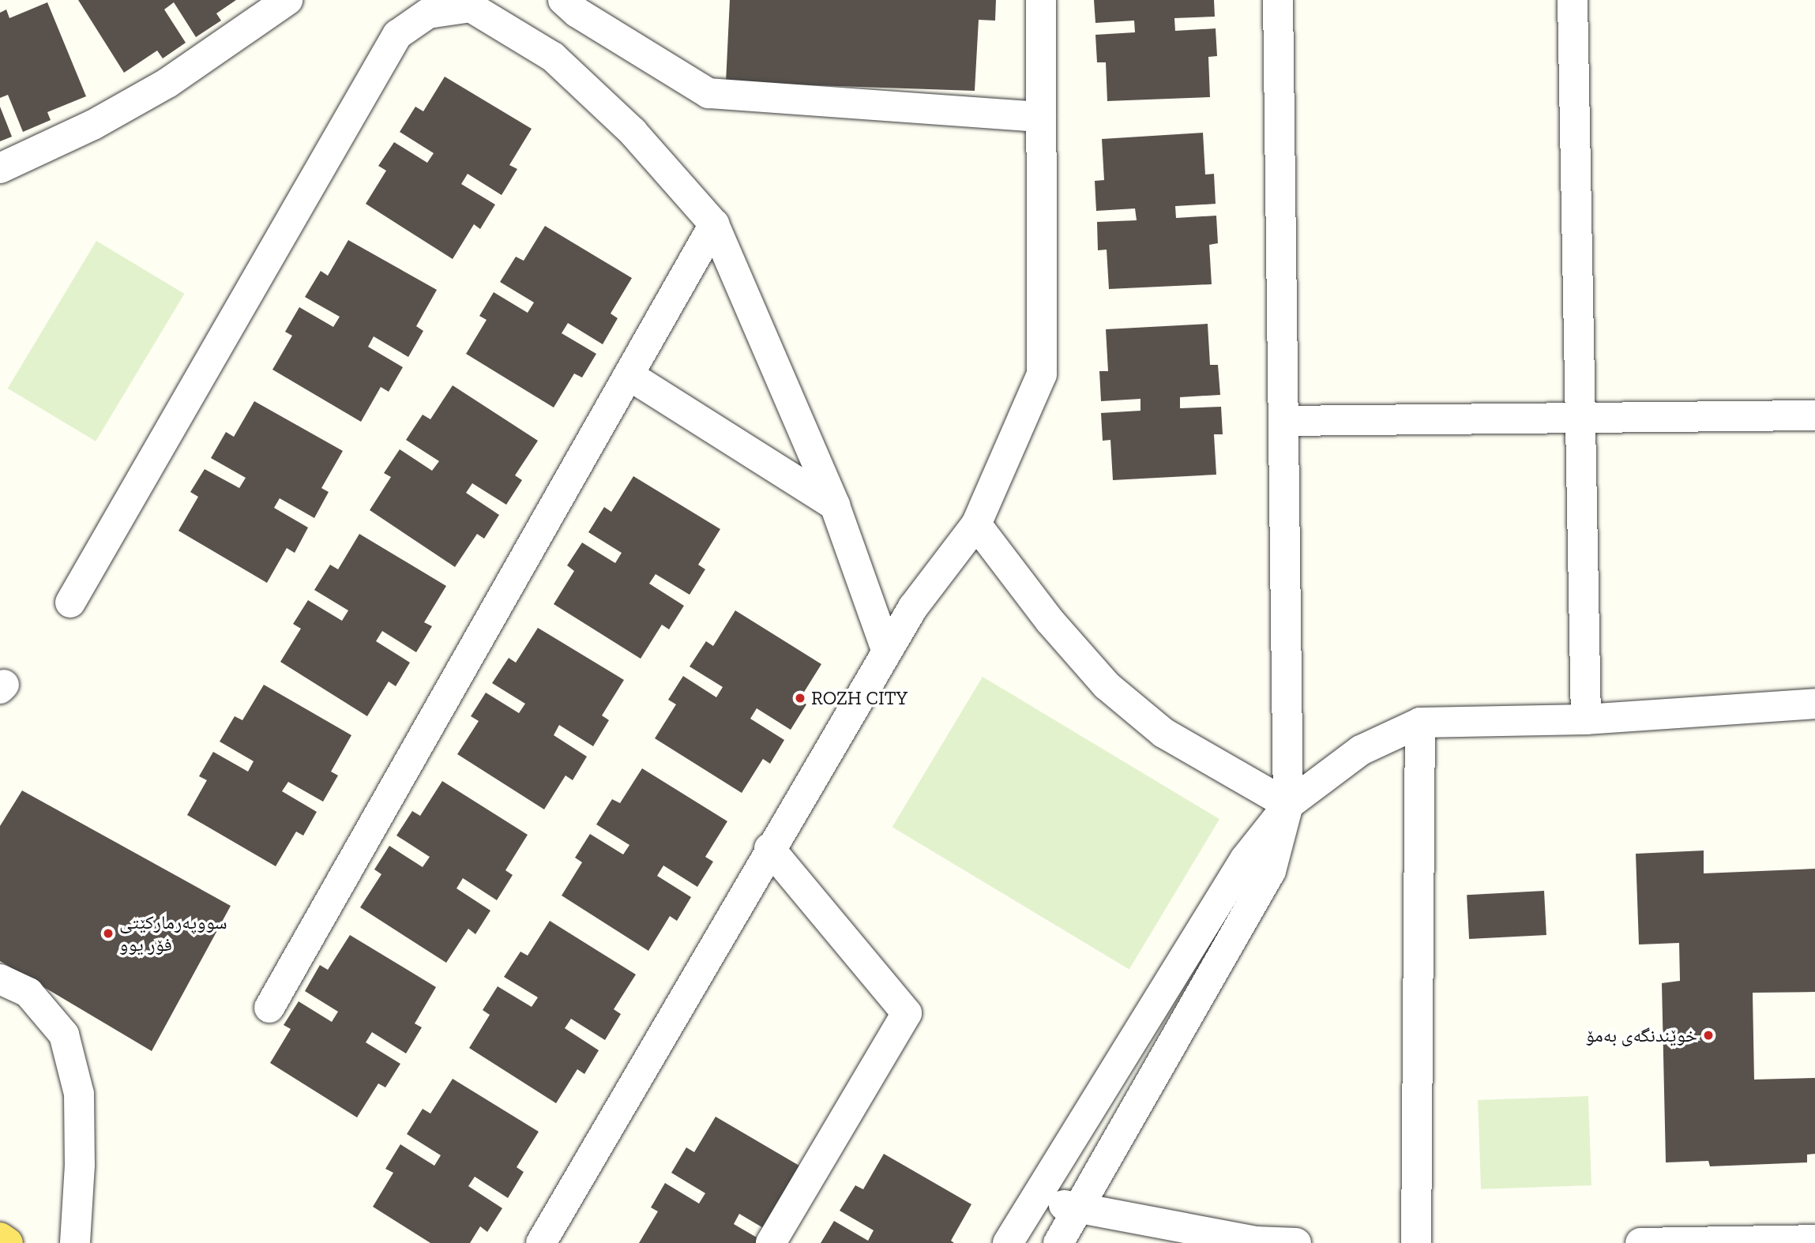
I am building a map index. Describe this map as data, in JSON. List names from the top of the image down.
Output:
{
  "places": ["ROZH CITY", "سووپەرمارکێتی فۆر یوو", "خوێندنگەی بەمۆ"]
}
